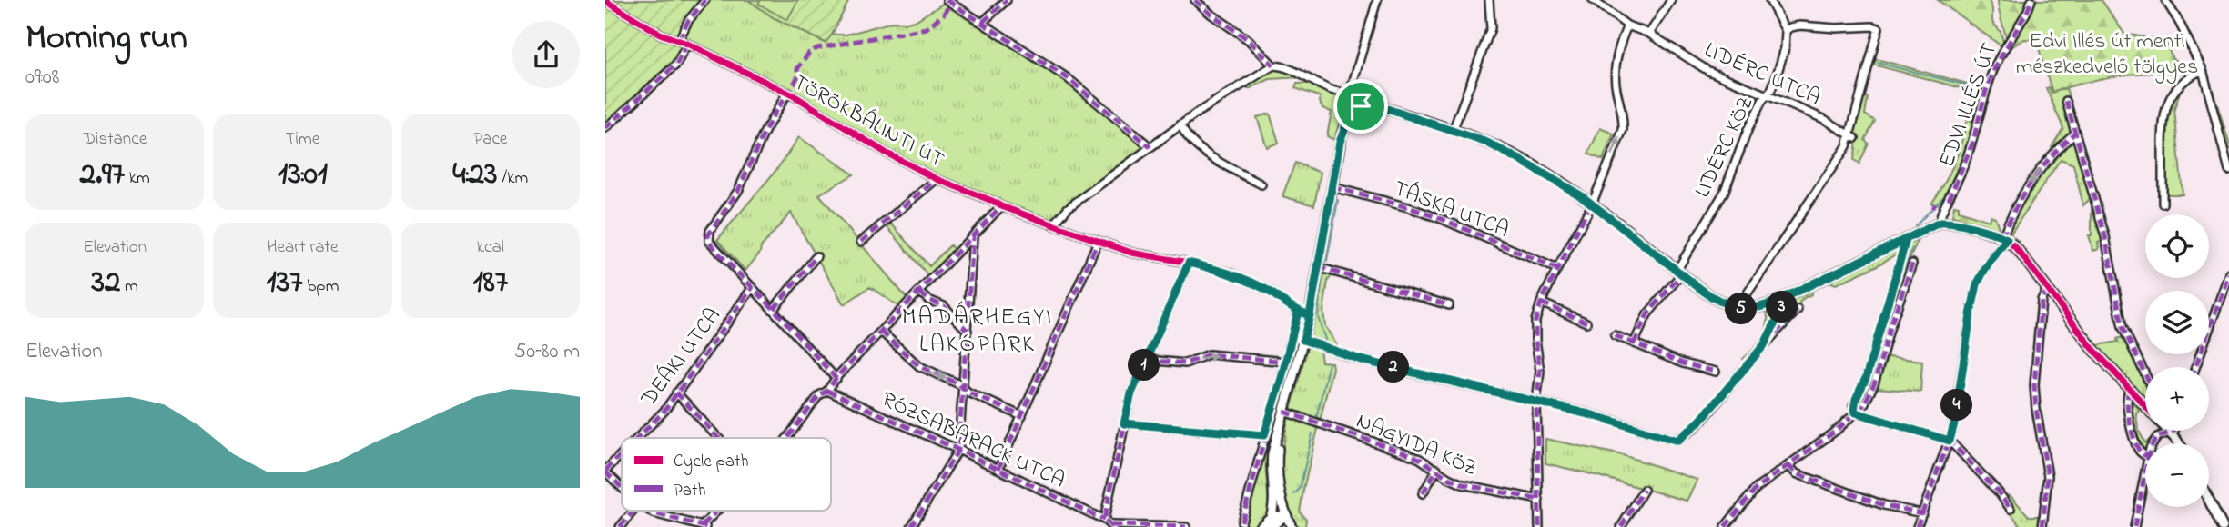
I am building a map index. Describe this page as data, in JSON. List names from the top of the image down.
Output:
{
  "streets": {
    "street": [
      "LIDÉRC UTCA",
      "EDVI ILLÉS ÚT",
      "TÖRÖKBÁLINTI ÚT",
      "LIDÉRC KÖZ",
      "TÁSKA UTCA",
      "DEÁKI UTCA",
      "RÓZSABARACK UTCA",
      "NAGYIDA KÖZ"
    ]
  },
  "crossings": [
    ["LIDÉRC UTCA", "LIDÉRC KÖZ"]
  ],
  "districts": ["MADÁRHEGYI LAKÓPARK"],
  "parks": ["Edvi Illés út menti mészkedvelő tölgyes"],
  "legend": ["Cycle path", "Path"],
  "page": {
    "heading": ["Morning run", "09:08"],
    "stats": [
      ["Distance", "2.97 km"],
      ["Time", "13:01"],
      ["Pace", "4:23 /km"],
      ["Elevation", "32 m"],
      ["Heart rate", "137 bpm"],
      ["kcal", "187"]
    ],
    "map_buttons": ["+", "−"],
    "pins": [
      "3",
      "5",
      "1",
      "2",
      "4"
    ],
    "chart": ["Elevation", "50–80 m"]
  }
}
